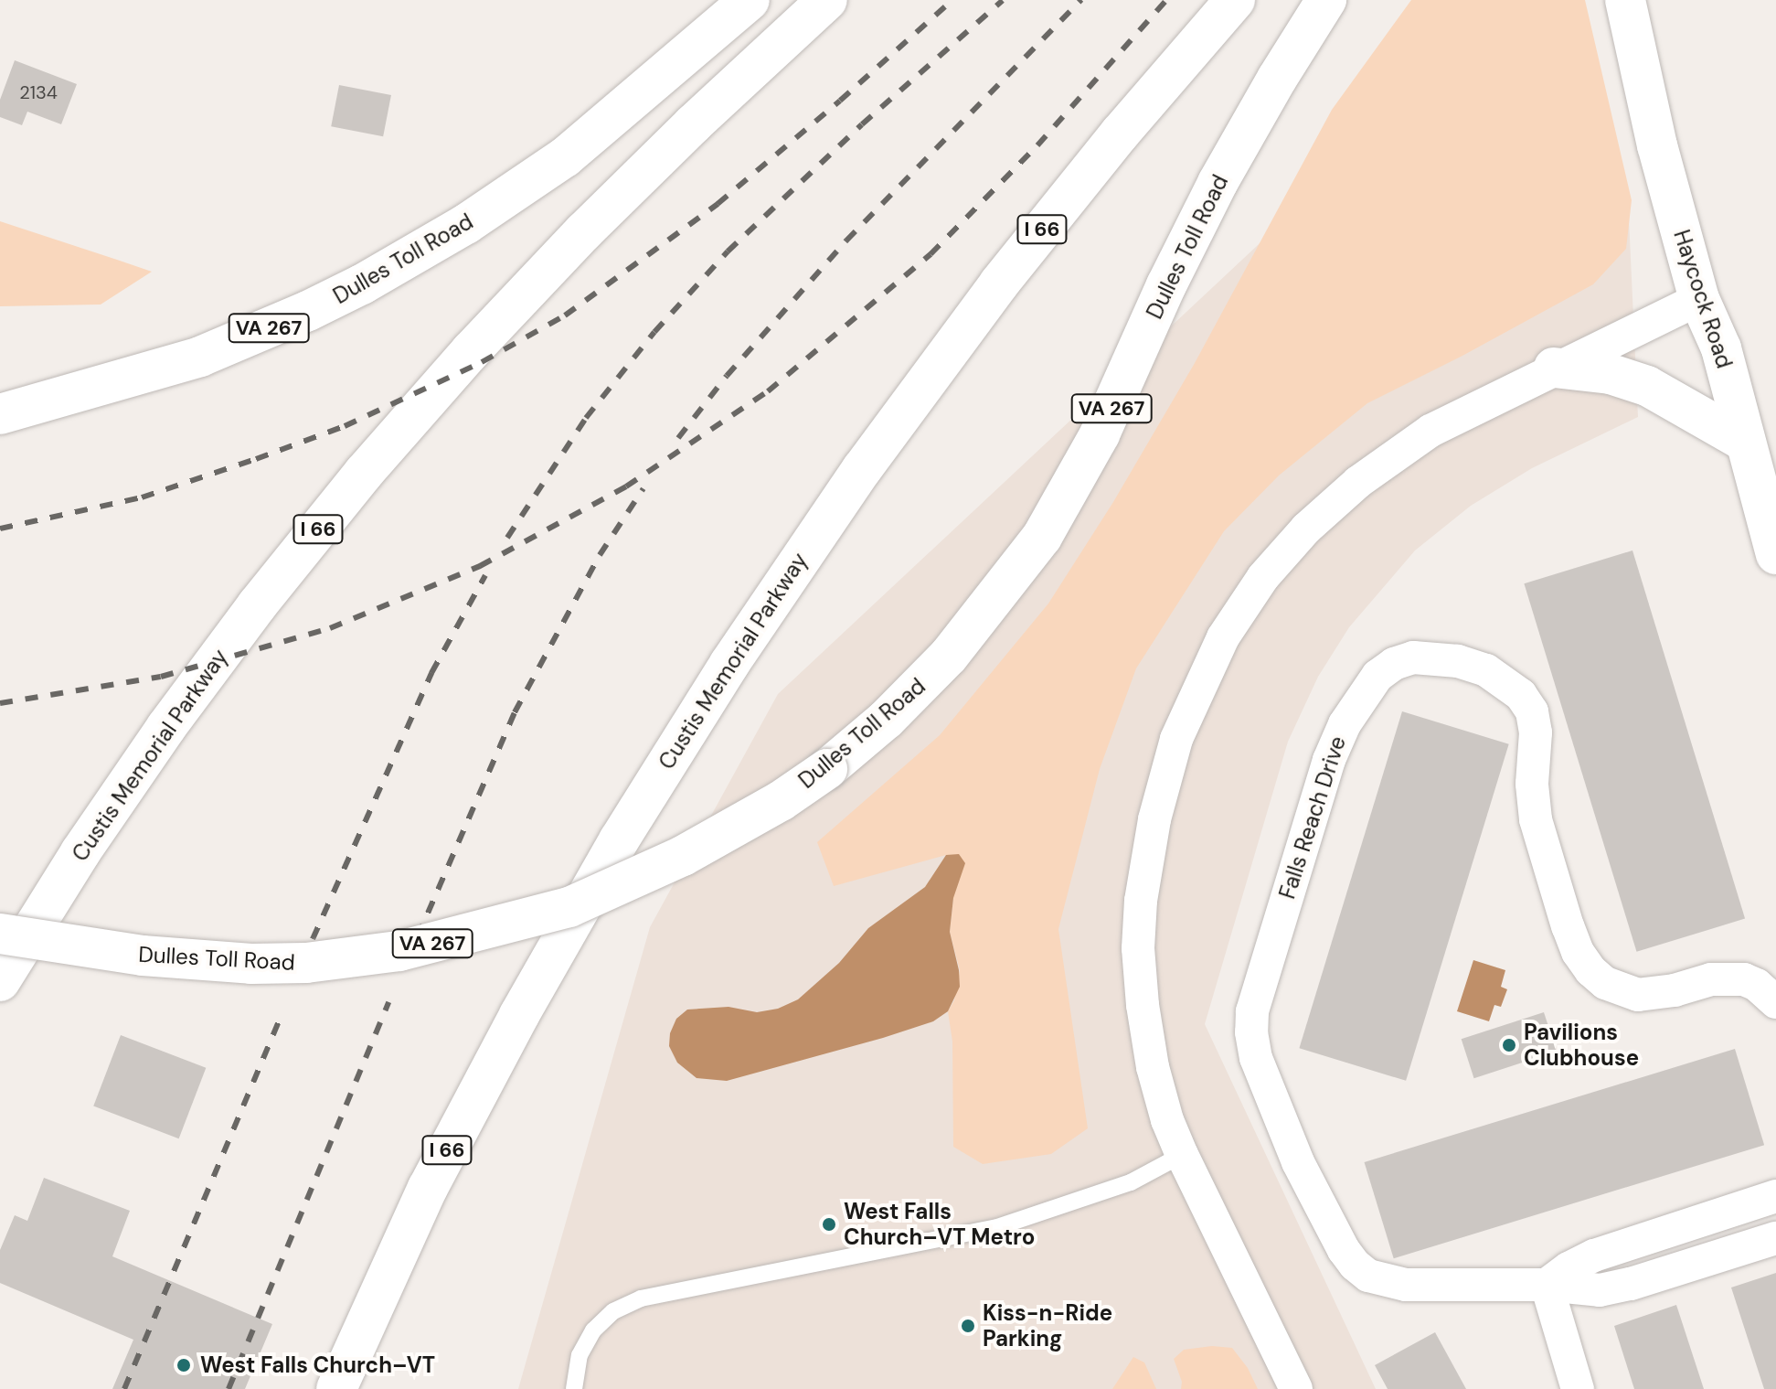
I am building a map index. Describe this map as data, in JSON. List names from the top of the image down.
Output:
{
  "streets": {
    "main road": [
      "I 66",
      "Dulles Toll Road",
      "Haycock Road",
      "VA 267",
      "Custis Memorial Parkway"
    ],
    "street": ["Falls Reach Drive"]
  },
  "places": [
    "Pavilions Clubhouse",
    "West Falls Church–VT Metro",
    "Kiss-n-Ride Parking",
    "West Falls Church–VT"
  ],
  "house_numbers": ["2134"]
}
